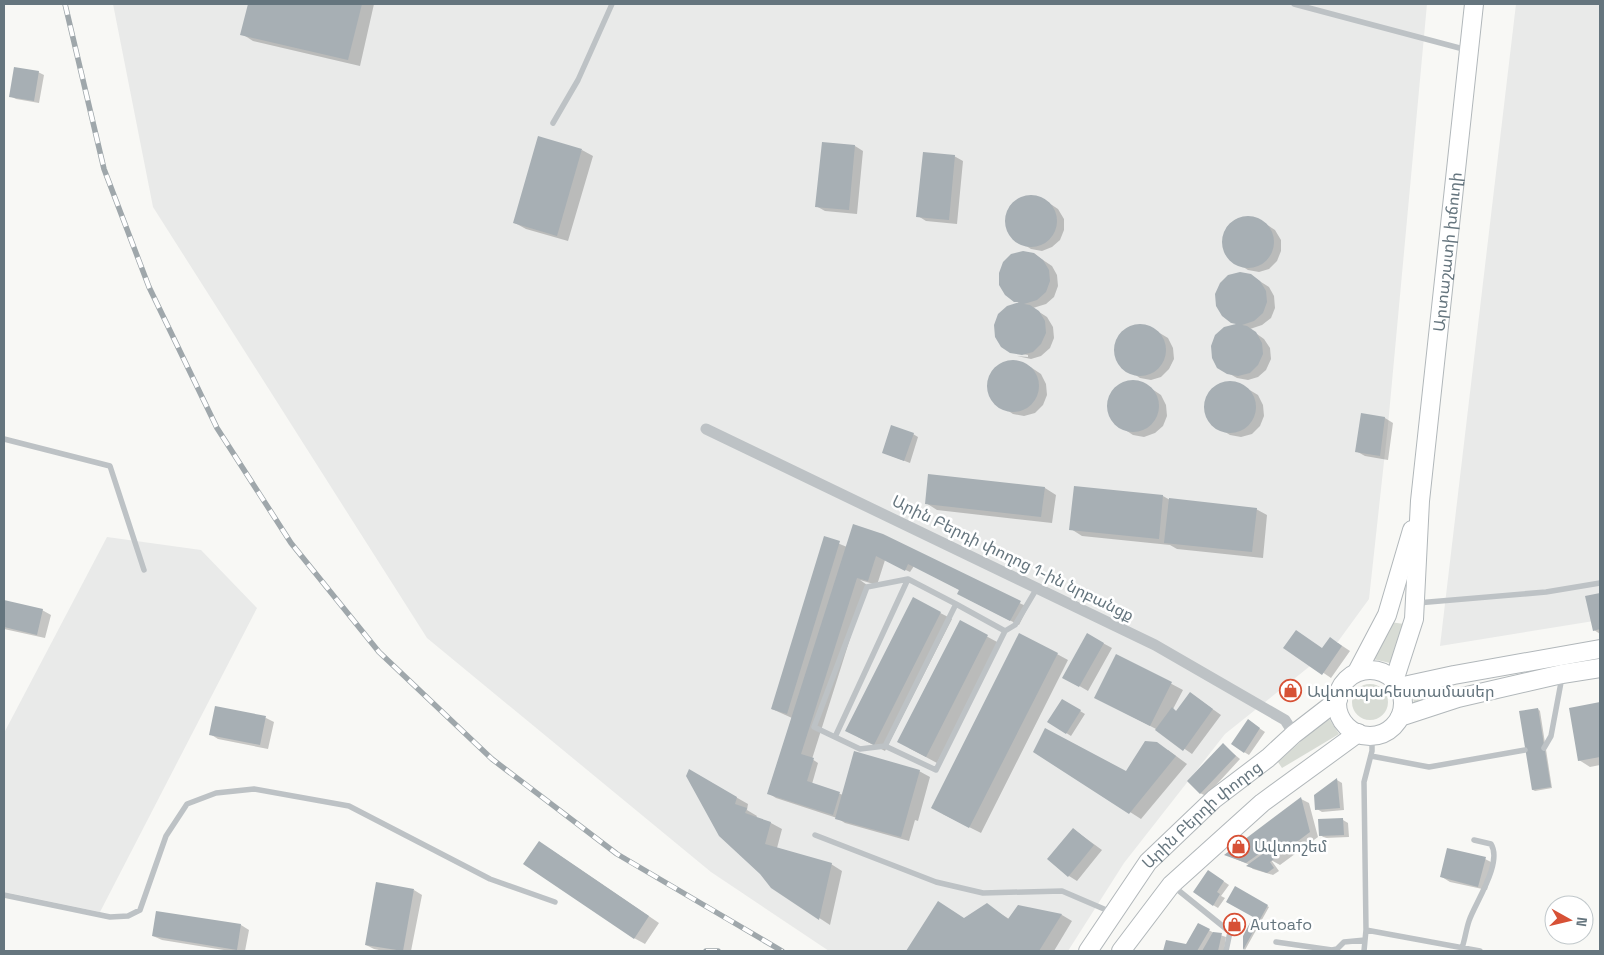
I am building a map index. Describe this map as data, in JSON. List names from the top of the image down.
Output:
{
  "streets": {
    "main road": ["Արտաշատի խճուղի", "Արին Բերդի փողոց"],
    "street": ["Արին Բերդի փողոց 1-ին նրբանցք"]
  },
  "crossings": [
    ["Արտաշատի խճուղի", "Արին Բերդի փողոց"],
    ["Արին Բերդի փողոց 1-ին նրբանցք", "Արին Բերդի փողոց"]
  ],
  "places": {
    "shop": ["Ավտոպահեստամասեր", "Ավտոշեմ", "Autoafo"]
  },
  "north": "right"
}
